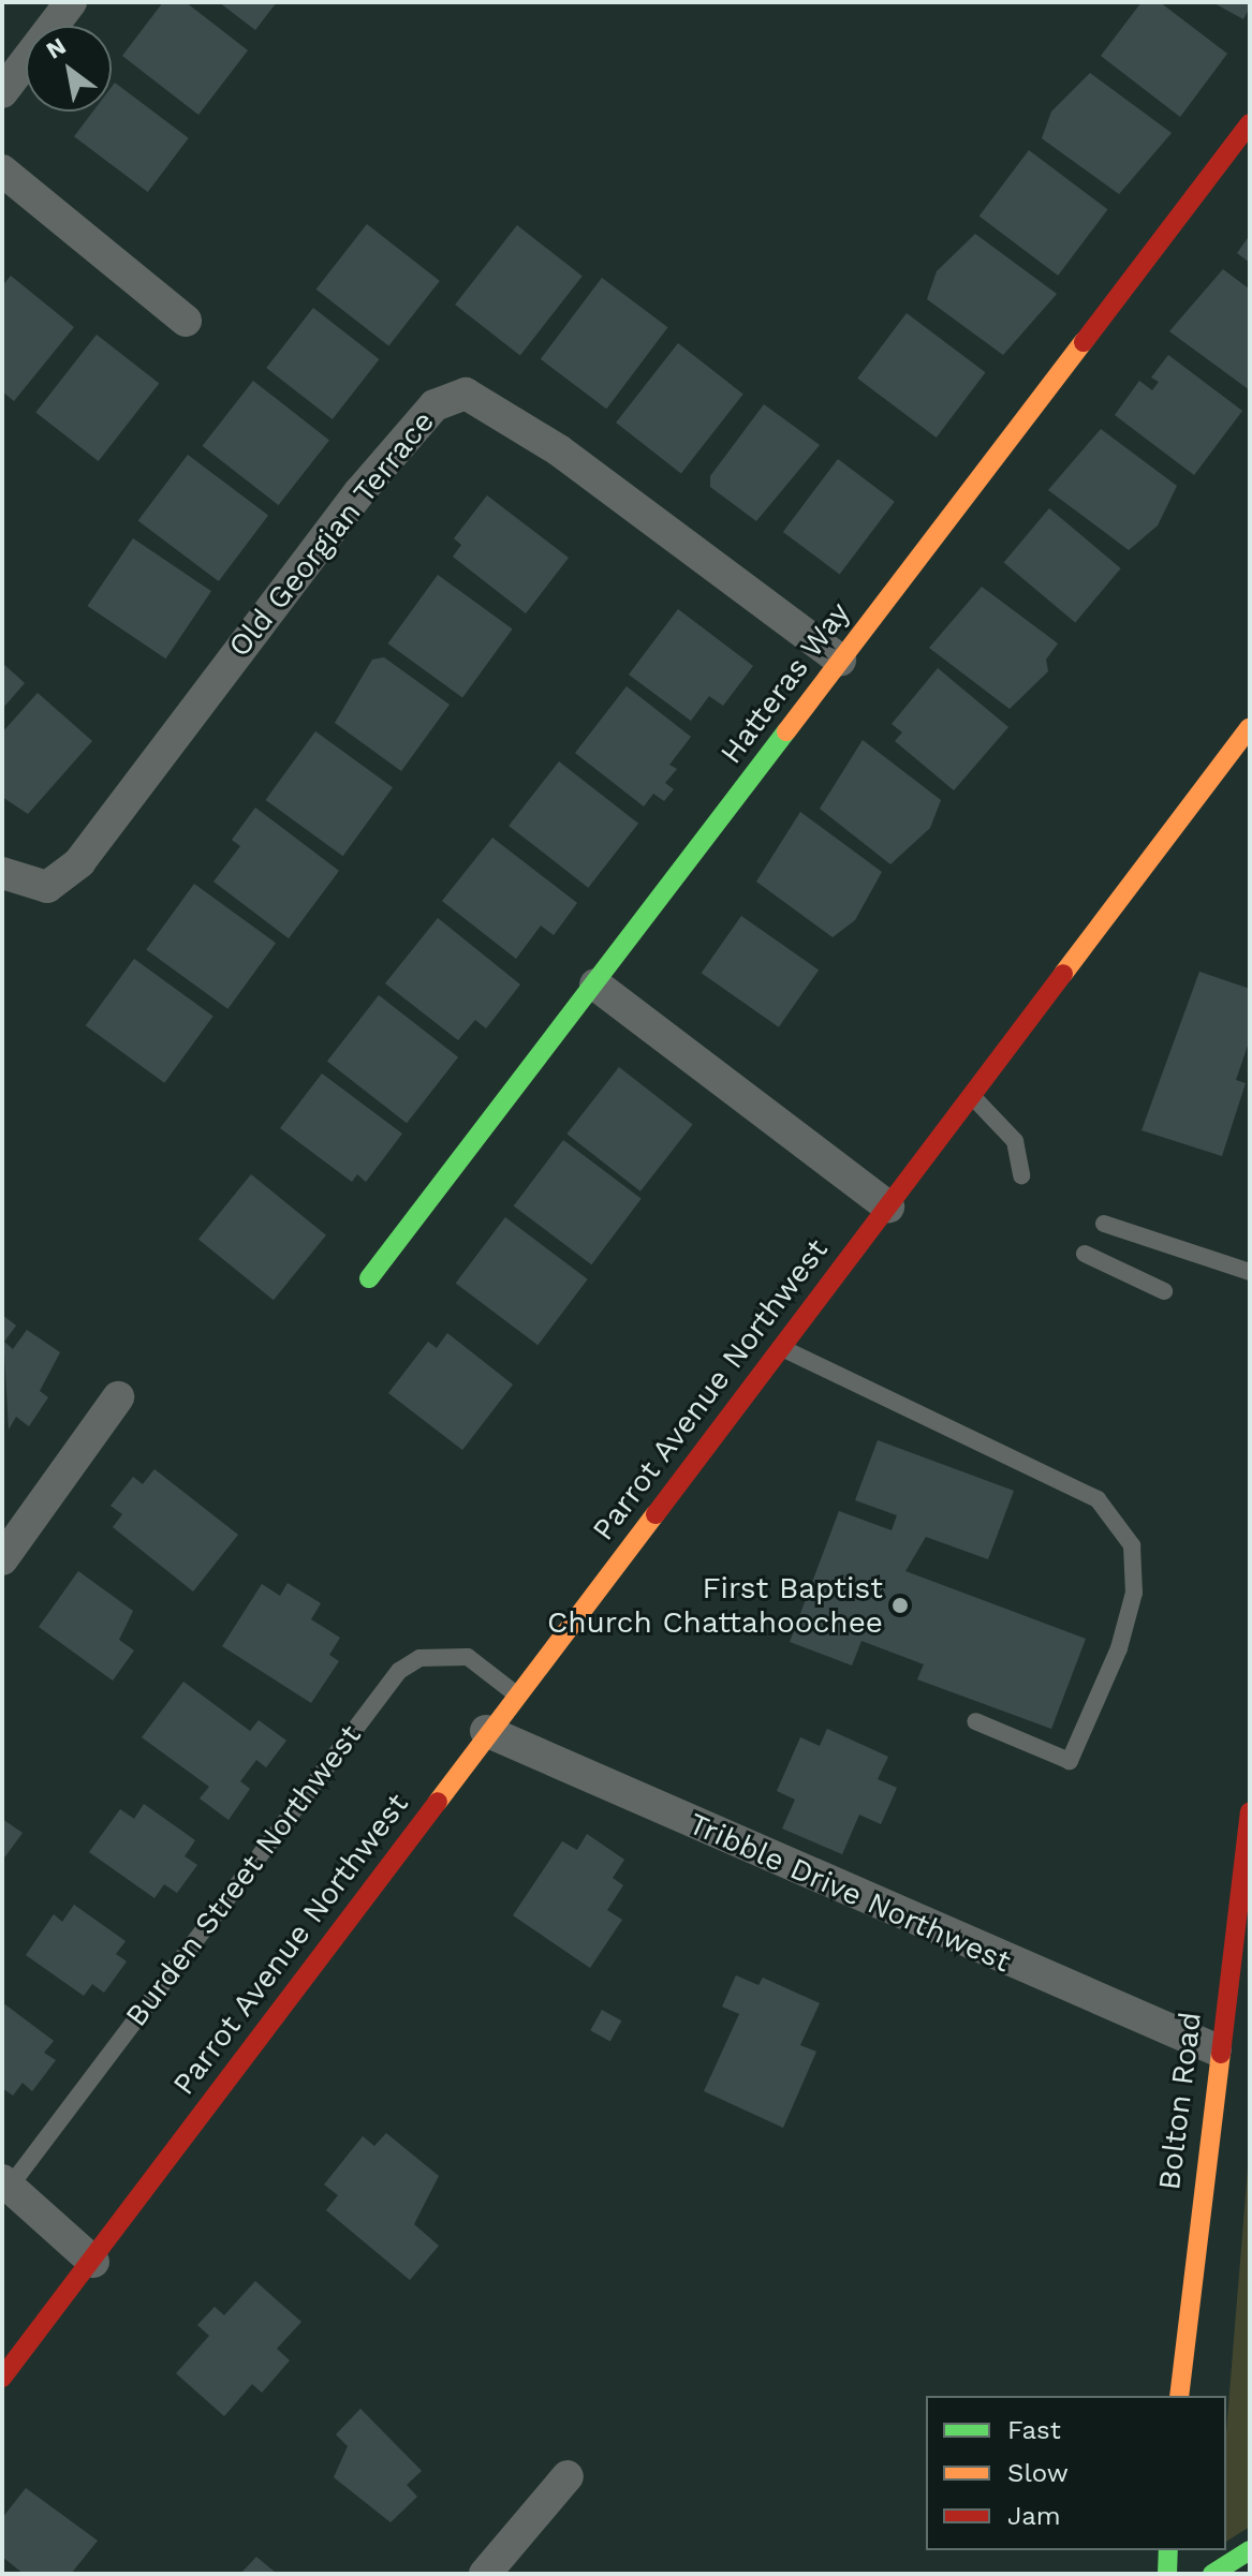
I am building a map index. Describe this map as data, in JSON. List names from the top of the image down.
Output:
{
  "streets": {
    "street": [
      "Old Georgian Terrace",
      "Hatteras Way",
      "Parrot Avenue Northwest",
      "Tribble Drive Northwest",
      "Bolton Road"
    ],
    "lane": ["Burden Street Northwest"]
  },
  "crossings": [
    ["Old Georgian Terrace", "Hatteras Way"],
    ["Parrot Avenue Northwest", "Burden Street Northwest"],
    ["Parrot Avenue Northwest", "Tribble Drive Northwest"],
    ["Tribble Drive Northwest", "Bolton Road"]
  ],
  "places": ["First Baptist Church Chattahoochee"],
  "legend": ["Fast", "Slow", "Jam"],
  "north": "top left"
}
